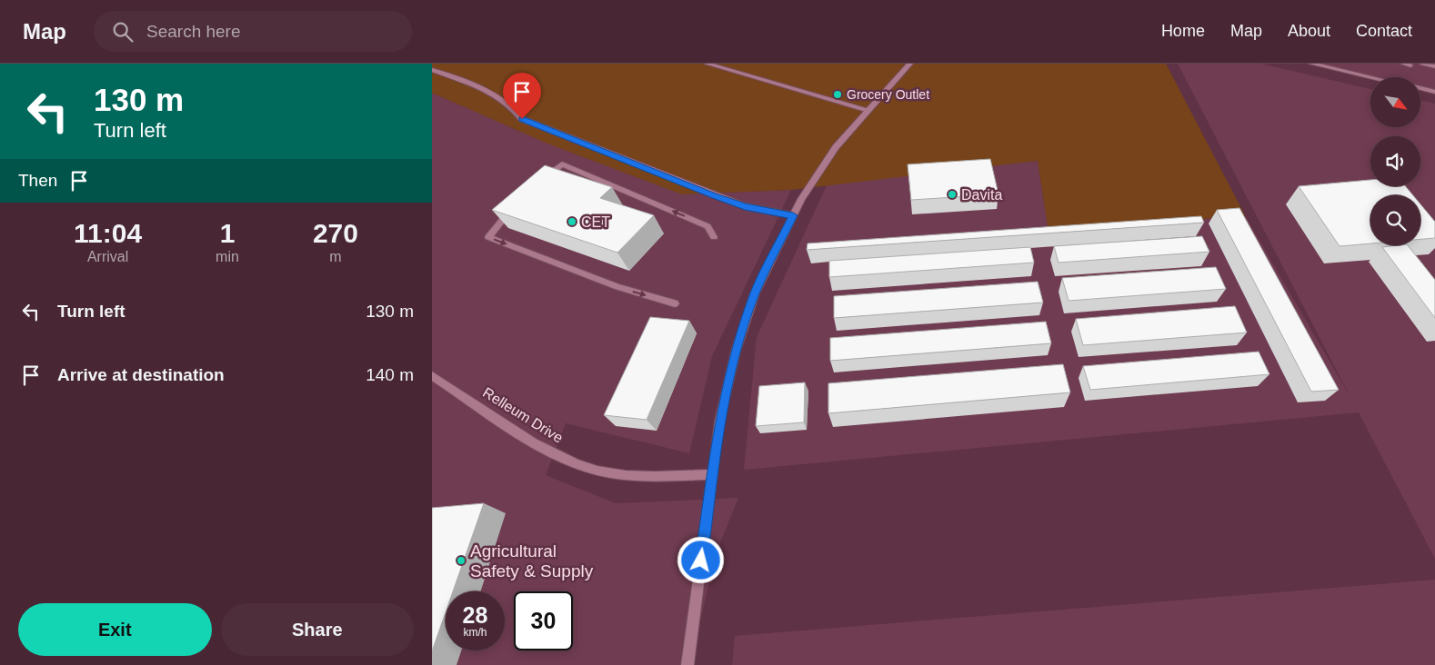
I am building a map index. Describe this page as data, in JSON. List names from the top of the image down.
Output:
{
  "streets": {
    "street": ["Relleum Drive"]
  },
  "places": [
    "Grocery Outlet",
    "Davita",
    "CET",
    "Agricultural Safety & Supply"
  ],
  "north": "bottom right",
  "page": {
    "header": "Map",
    "search": "Search here",
    "nav": [
      "Home",
      "Map",
      "About",
      "Contact"
    ],
    "turn": ["130 m", "Turn left"],
    "then": "Then",
    "eta": [
      "11:04",
      "Arrival",
      "1",
      "min",
      "270",
      "m"
    ],
    "list": [
      {
        "name": "Turn left",
        "value": "130 m"
      },
      {
        "name": "Arrive at destination",
        "value": "140 m"
      }
    ],
    "speed": "28 km/h",
    "limit": "30",
    "buttons": ["Exit", "Share"]
  }
}
